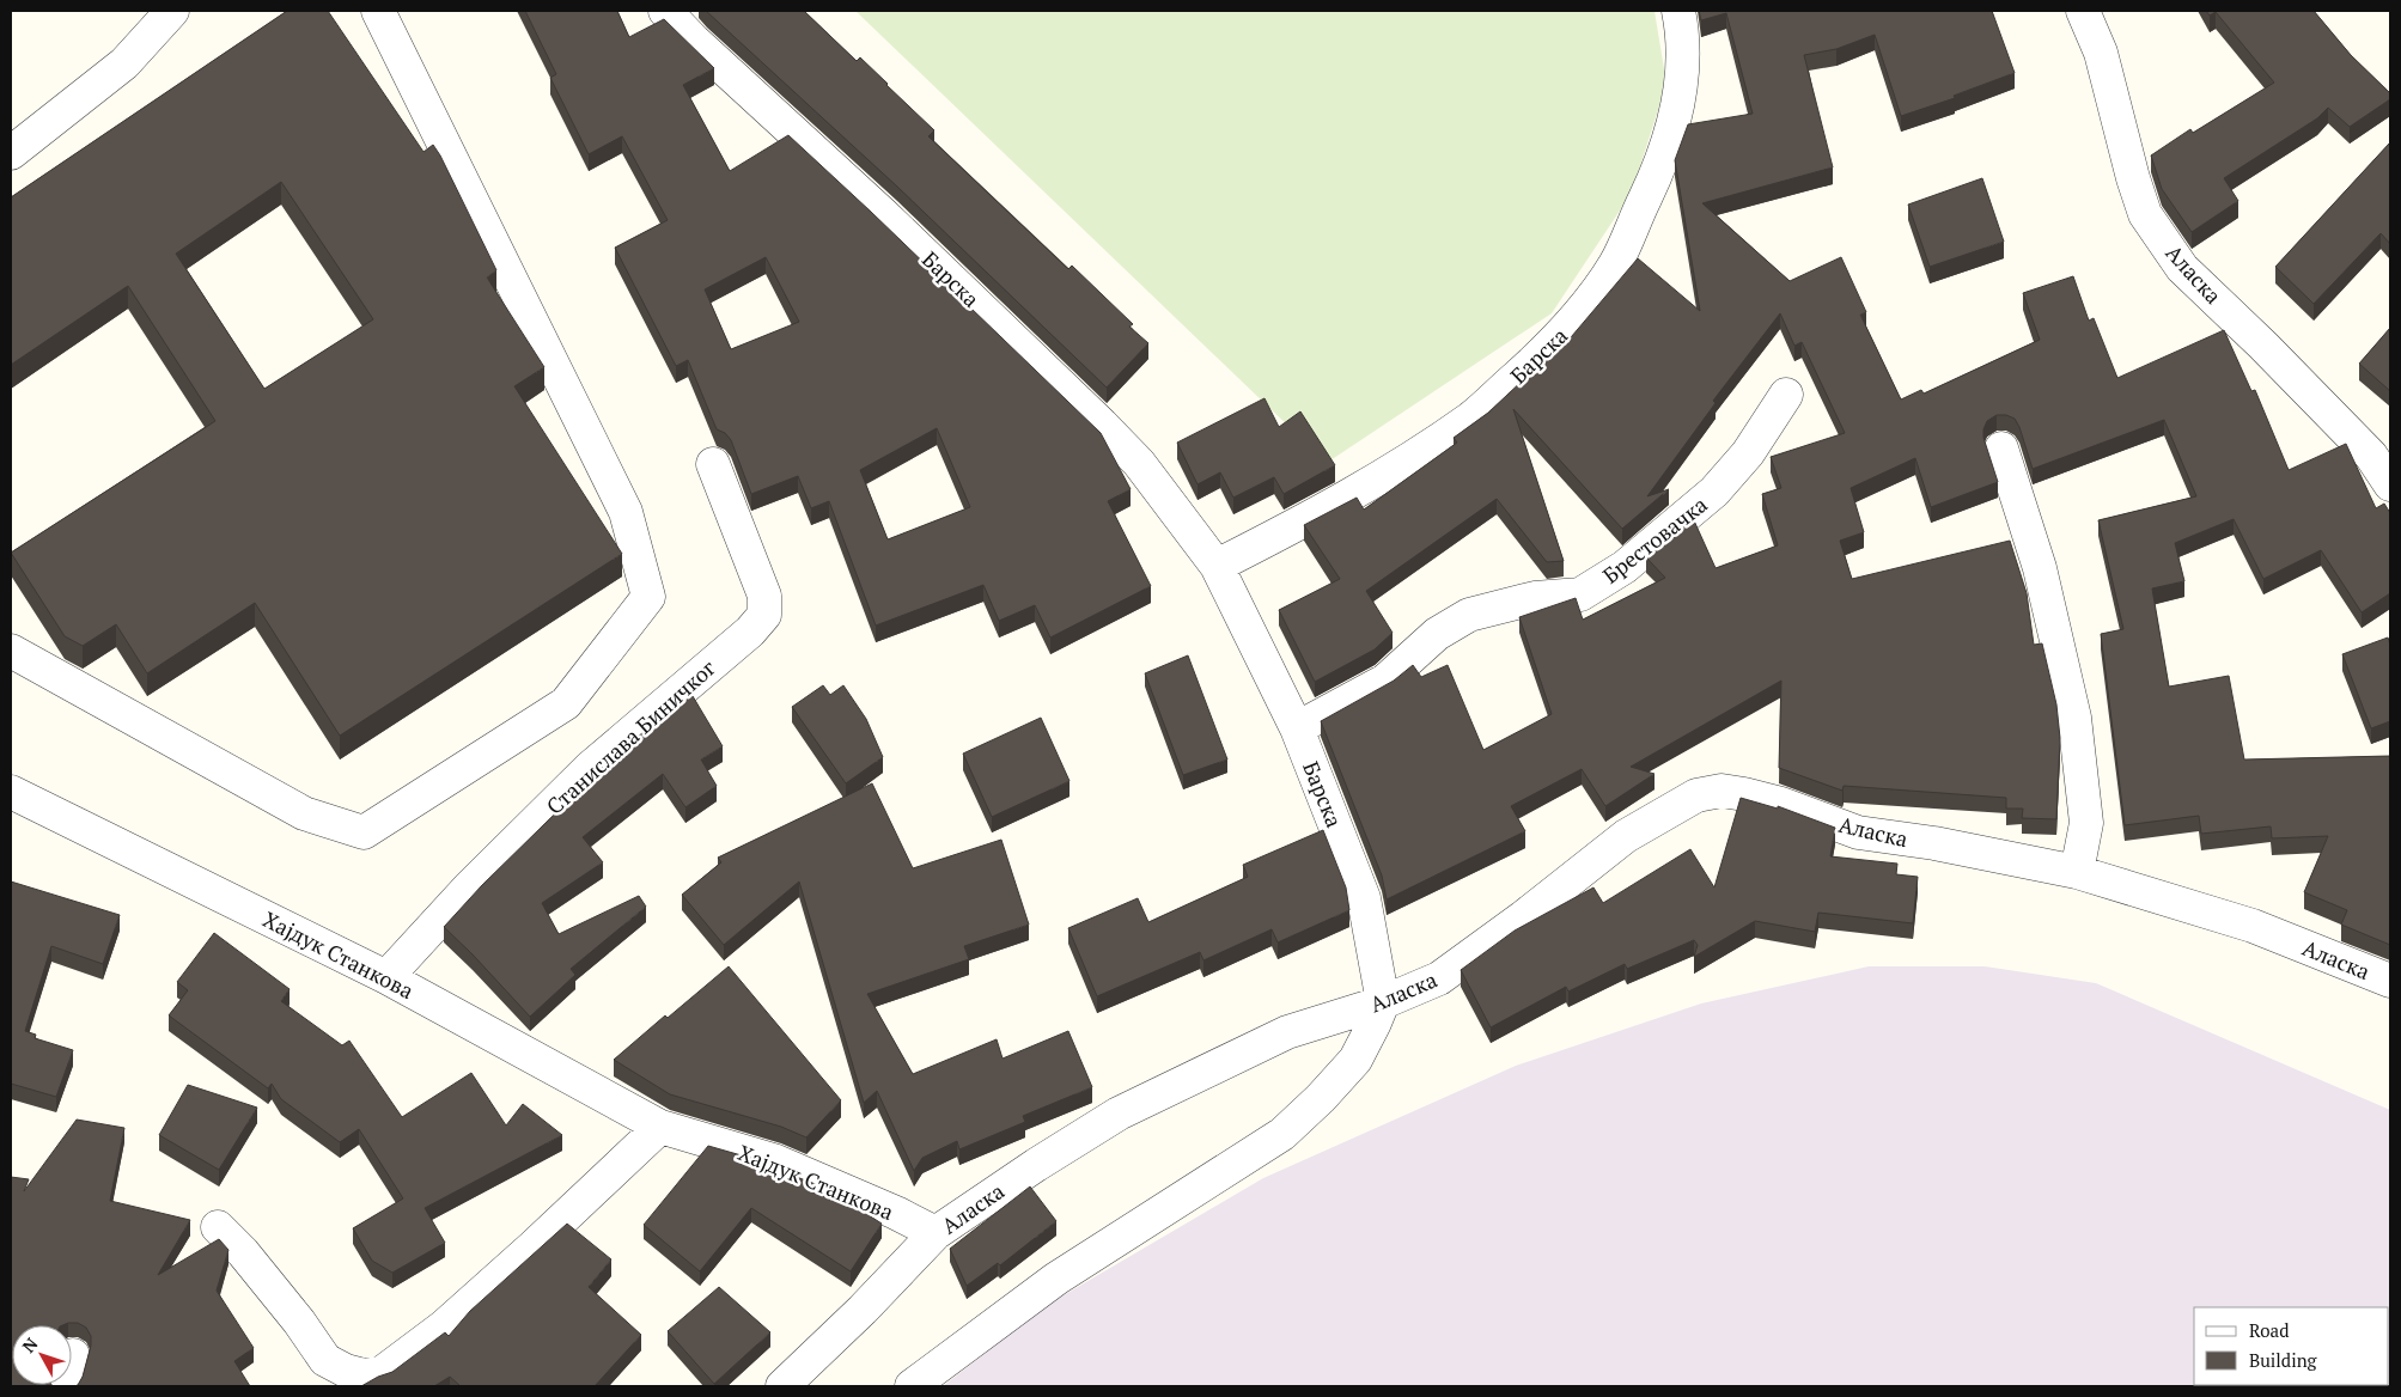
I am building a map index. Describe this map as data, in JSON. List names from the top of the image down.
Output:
{
  "streets": {
    "street": [
      "Аласка",
      "Барска",
      "Брестовачка",
      "Станислава Биничког",
      "Хајдук Станкова"
    ]
  },
  "crossings": [
    ["Аласка", "Барска"],
    ["Аласка", "Хајдук Станкова"],
    ["Барска", "Брестовачка"],
    ["Станислава Биничког", "Хајдук Станкова"]
  ],
  "legend": ["Road", "Building"],
  "north": "top left"
}
